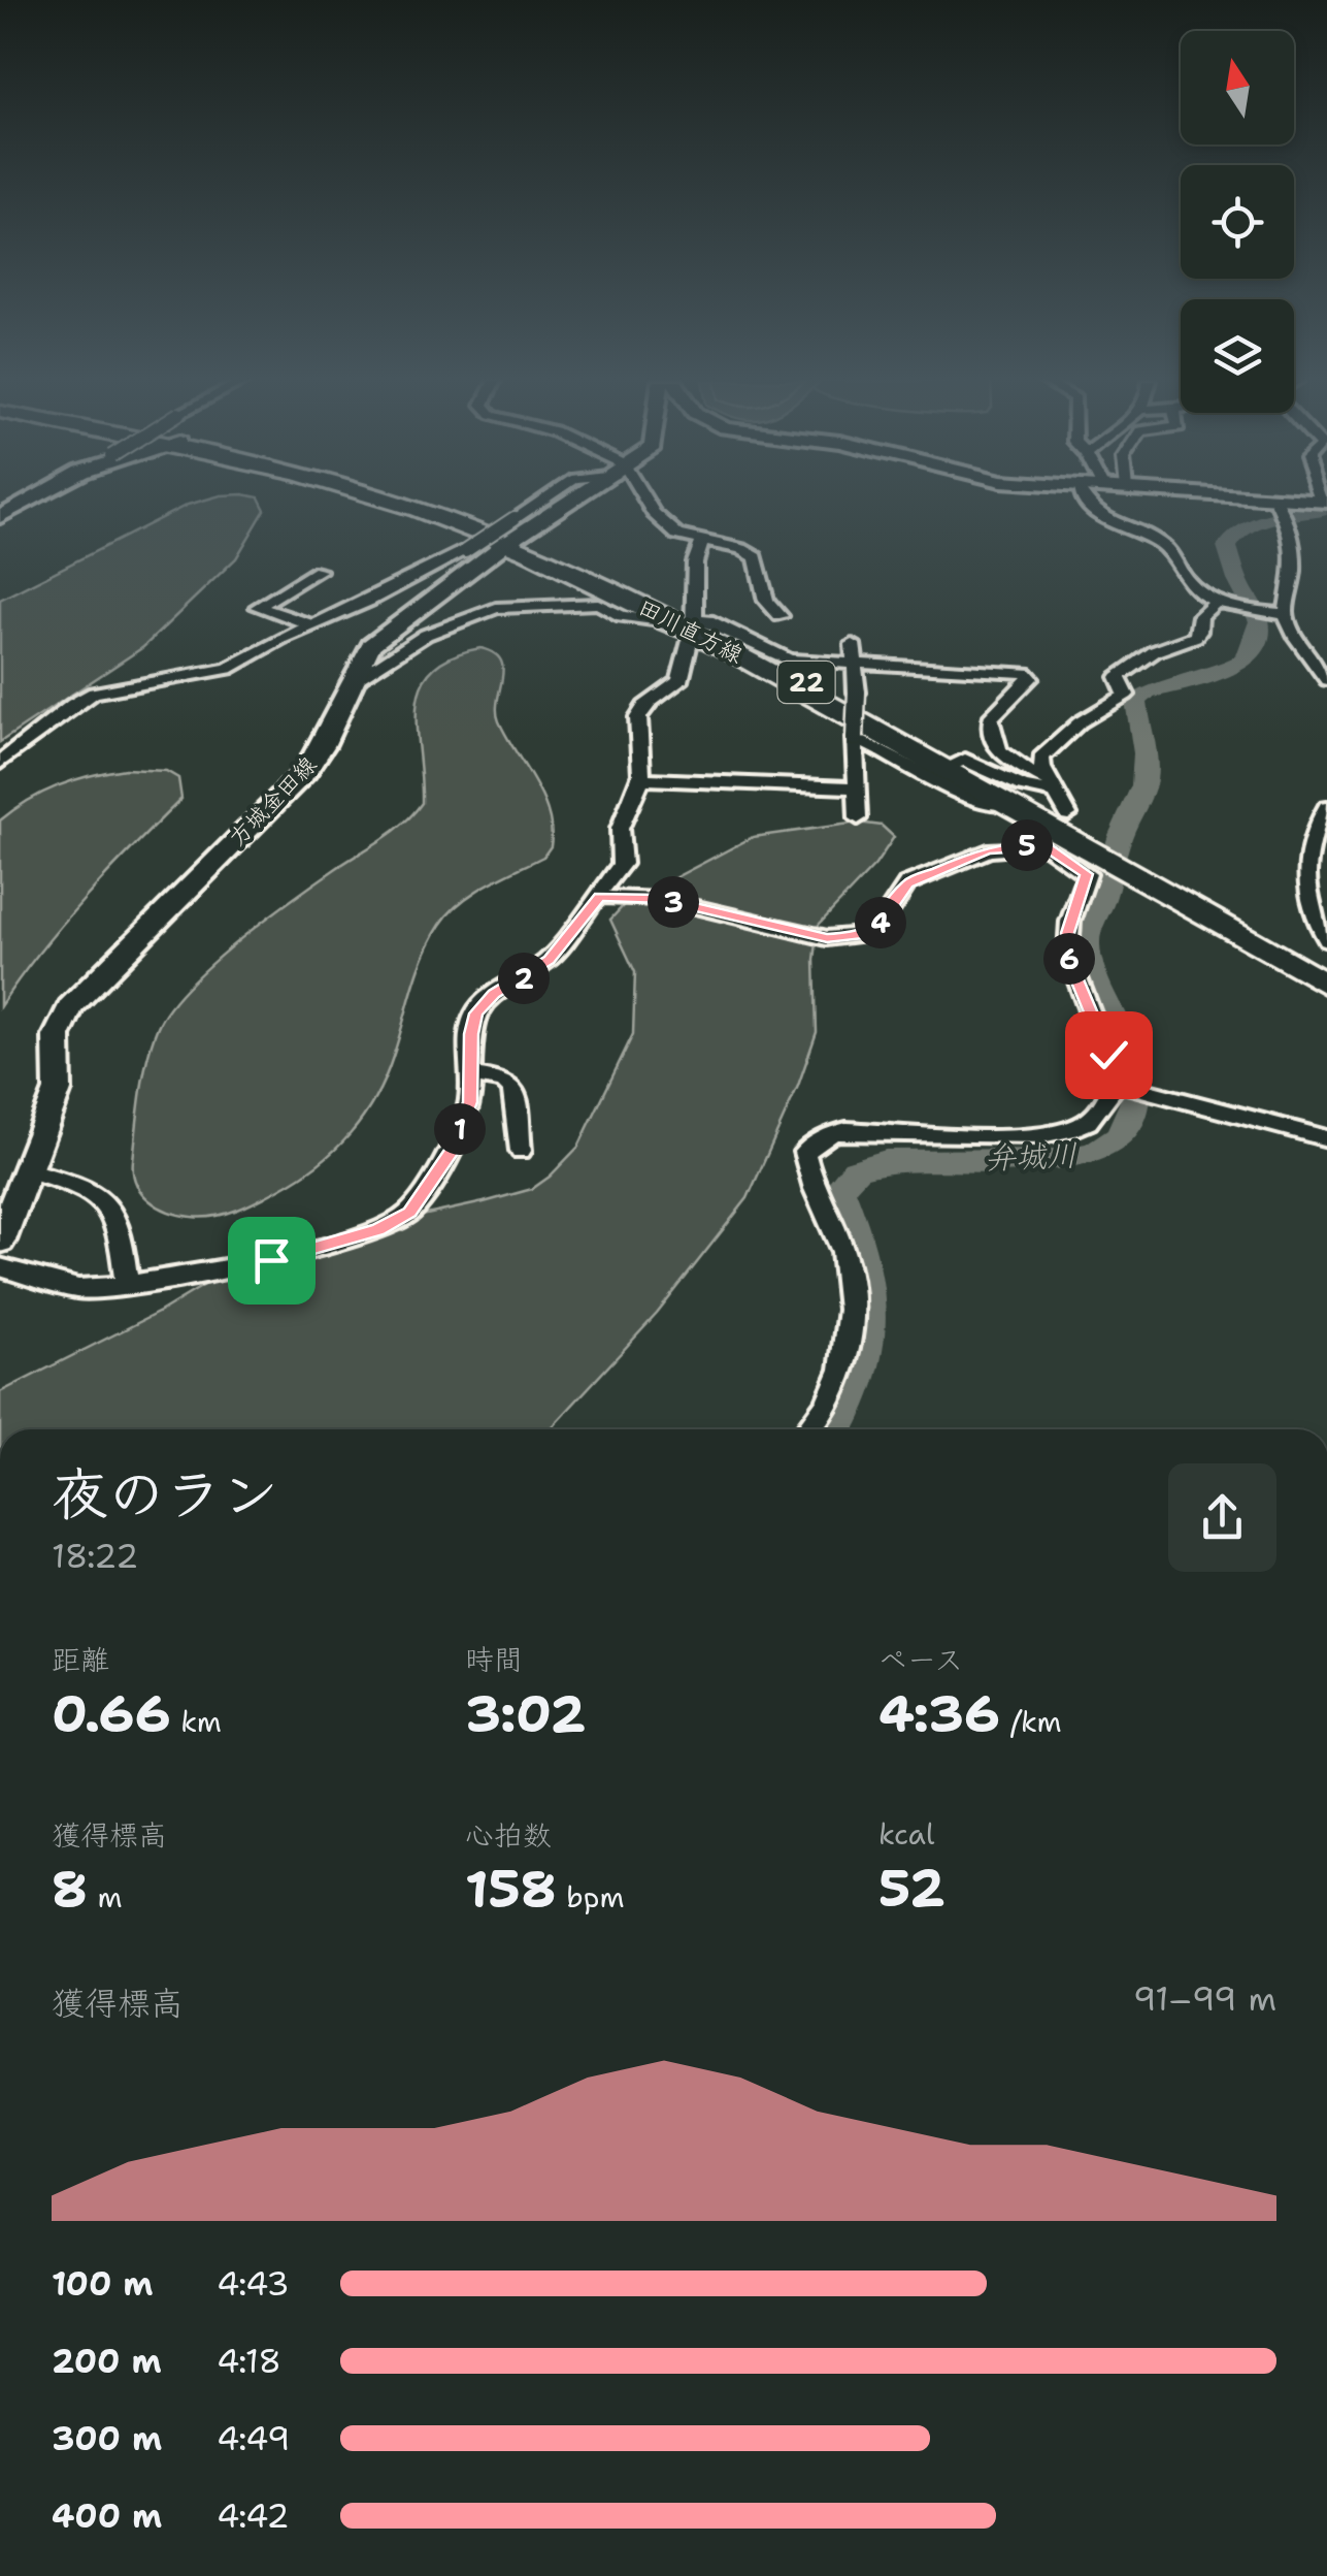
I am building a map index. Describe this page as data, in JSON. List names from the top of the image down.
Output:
{
  "streets": {
    "main road": ["田川直方線", "22", "方城金田線"]
  },
  "crossings": [
    ["田川直方線", "方城金田線"]
  ],
  "water": ["弁城川"],
  "north": "top",
  "page": {
    "pins": [
      "5",
      "3",
      "4",
      "6",
      "2",
      "1"
    ],
    "heading": ["夜のラン", "18:22"],
    "stats": [
      ["距離", "0.66 km"],
      ["時間", "3:02"],
      ["ペース", "4:36 /km"],
      ["獲得標高", "8 m"],
      ["心拍数", "158 bpm"],
      ["kcal", "52"]
    ],
    "chart": ["獲得標高", "91–99 m"],
    "list": [
      {
        "name": "100 m",
        "note": "4:43"
      },
      {
        "name": "200 m",
        "note": "4:18"
      },
      {
        "name": "300 m",
        "note": "4:49"
      },
      {
        "name": "400 m",
        "note": "4:42"
      }
    ]
  }
}
